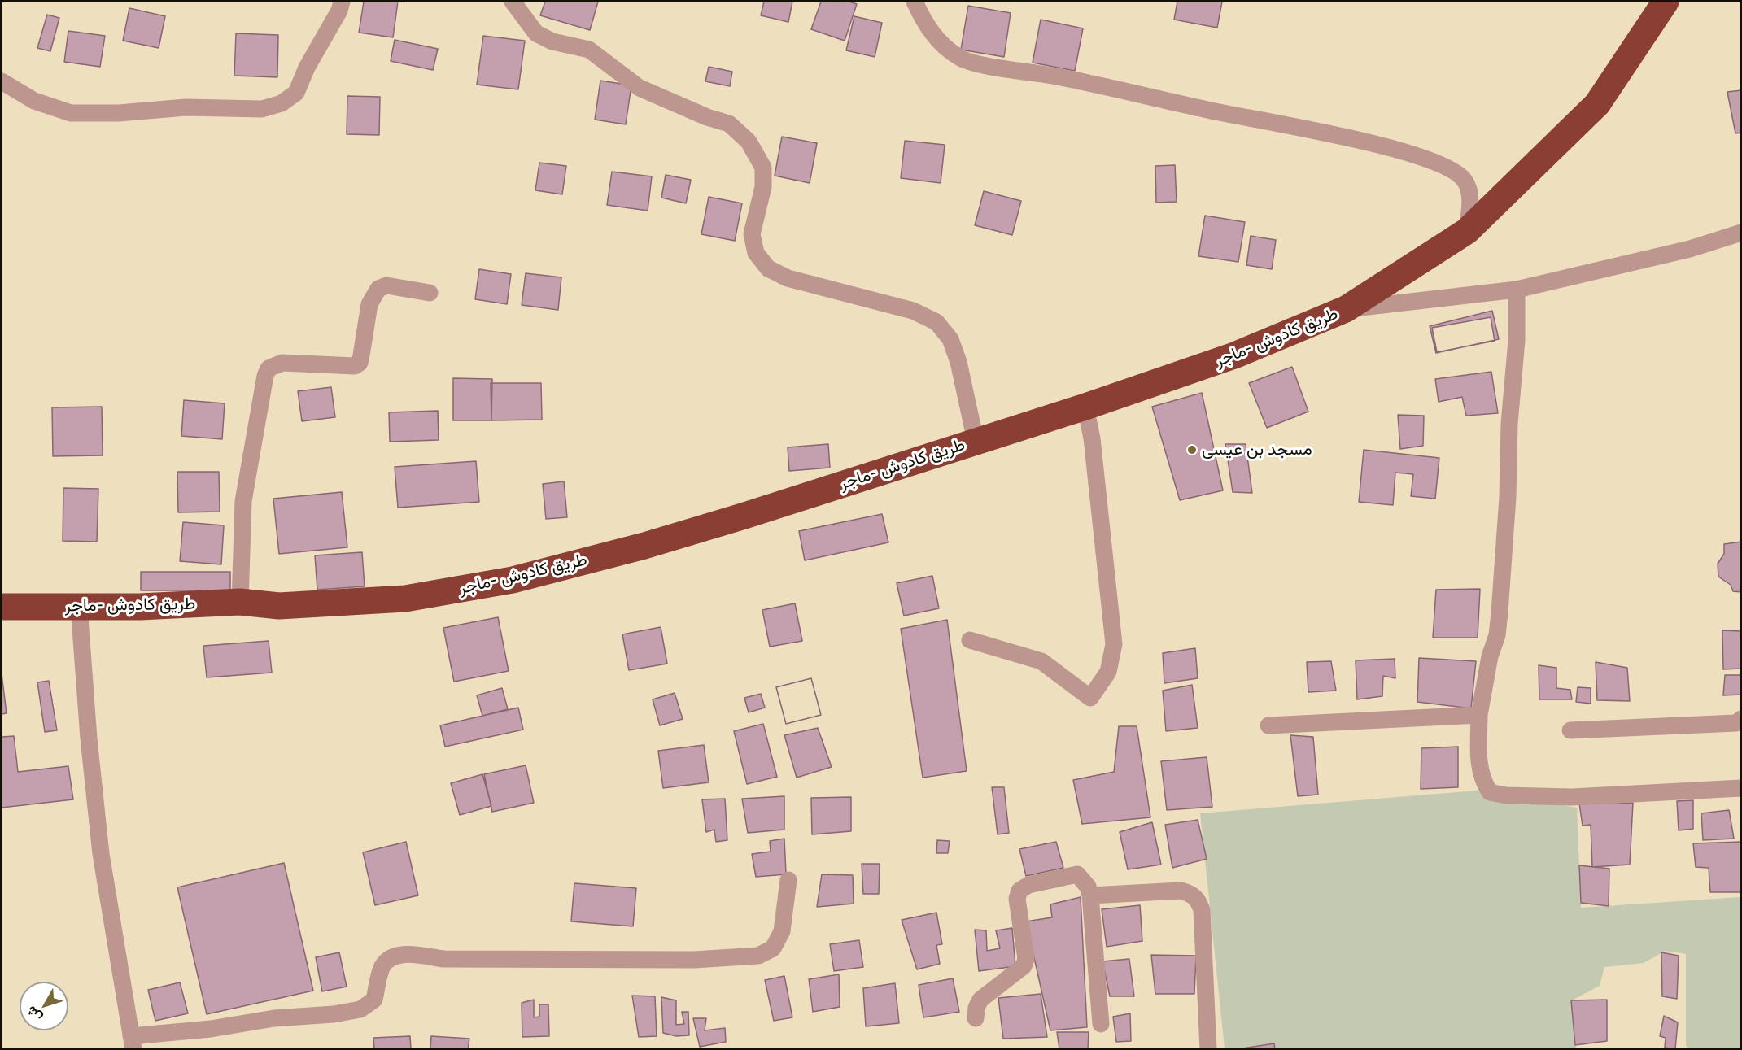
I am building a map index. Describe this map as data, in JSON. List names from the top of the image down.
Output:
{
  "streets": {
    "highway": ["طريق كادوش -ماجر"]
  },
  "places": ["مسجد بن عيسى"],
  "north": "bottom left"
}
